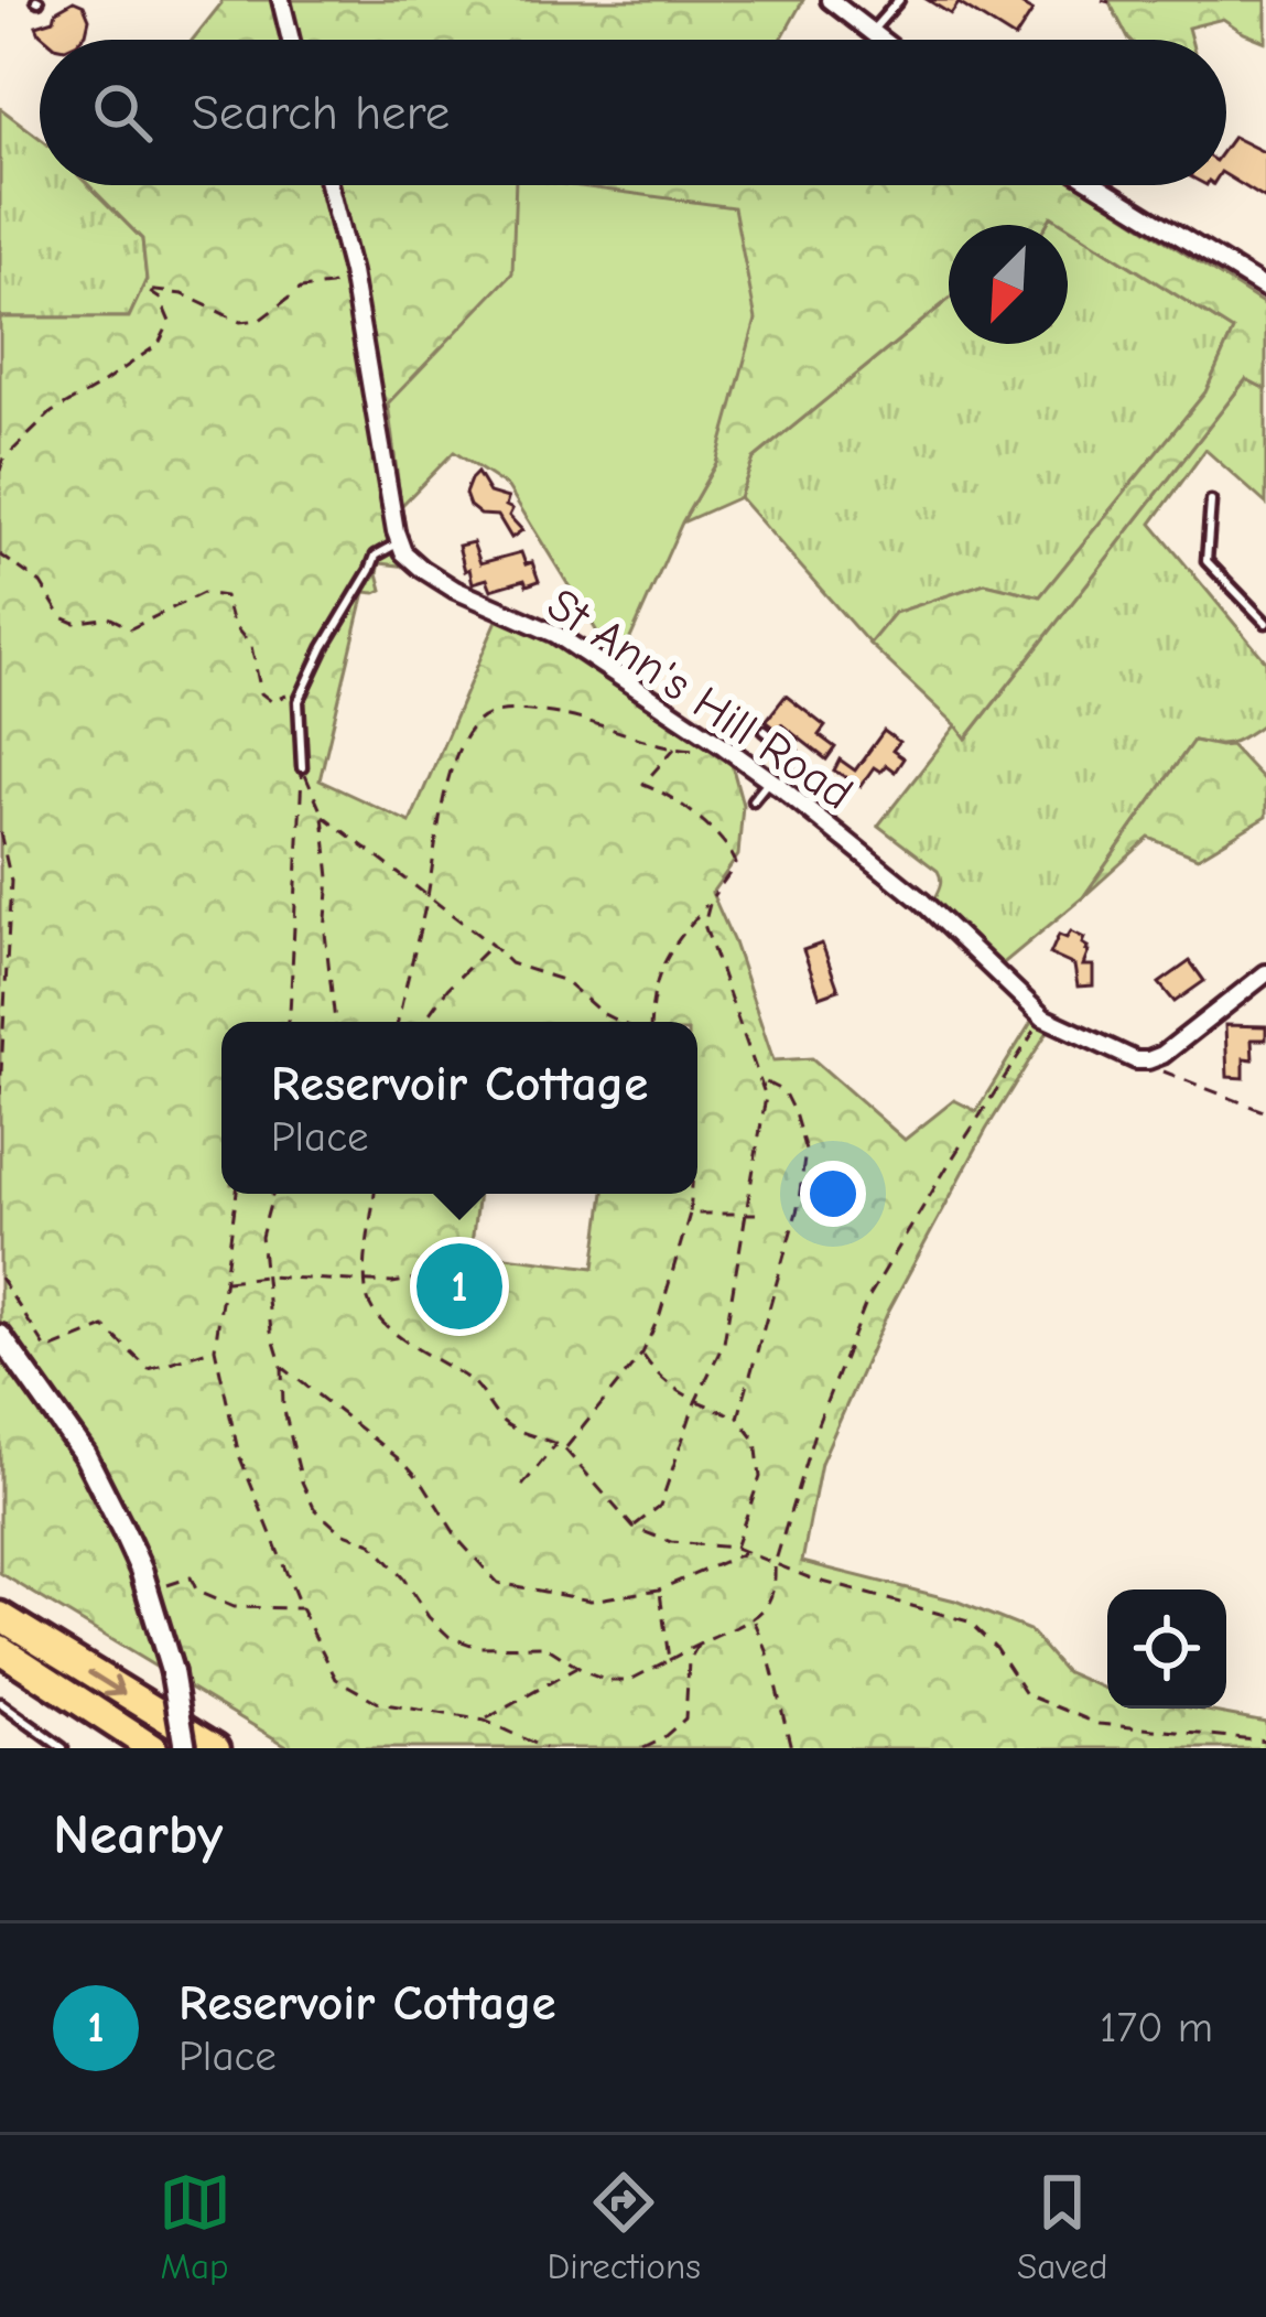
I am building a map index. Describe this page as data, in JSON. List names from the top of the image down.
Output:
{
  "streets": {
    "street": ["St Ann's Hill Road"]
  },
  "north": "bottom left",
  "page": {
    "search": "Search here",
    "popup": ["Reservoir Cottage", "Place"],
    "pins": "1",
    "heading": "Nearby",
    "list": [
      {
        "mark": "1",
        "name": "Reservoir Cottage",
        "note": "Place",
        "value": "170 m"
      }
    ],
    "nav": ["Map", "Directions", "Saved"]
  }
}
